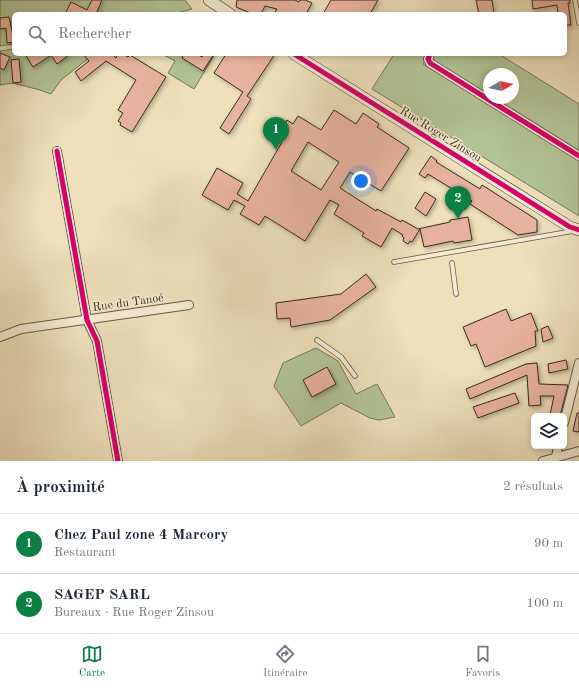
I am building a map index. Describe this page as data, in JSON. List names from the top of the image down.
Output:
{
  "streets": {
    "street": ["Rue Roger Zinsou", "Rue du Tanoé"]
  },
  "north": "right",
  "page": {
    "search": "Rechercher",
    "pins": ["1", "2"],
    "heading": ["À proximité", "2 résultats"],
    "list": [
      {
        "mark": "1",
        "name": "Chez Paul zone 4 Marcory",
        "note": "Restaurant",
        "value": "90 m"
      },
      {
        "mark": "2",
        "name": "SAGEP SARL",
        "note": "Bureaux · Rue Roger Zinsou",
        "value": "100 m"
      }
    ],
    "nav": ["Carte", "Itinéraire", "Favoris"]
  }
}
